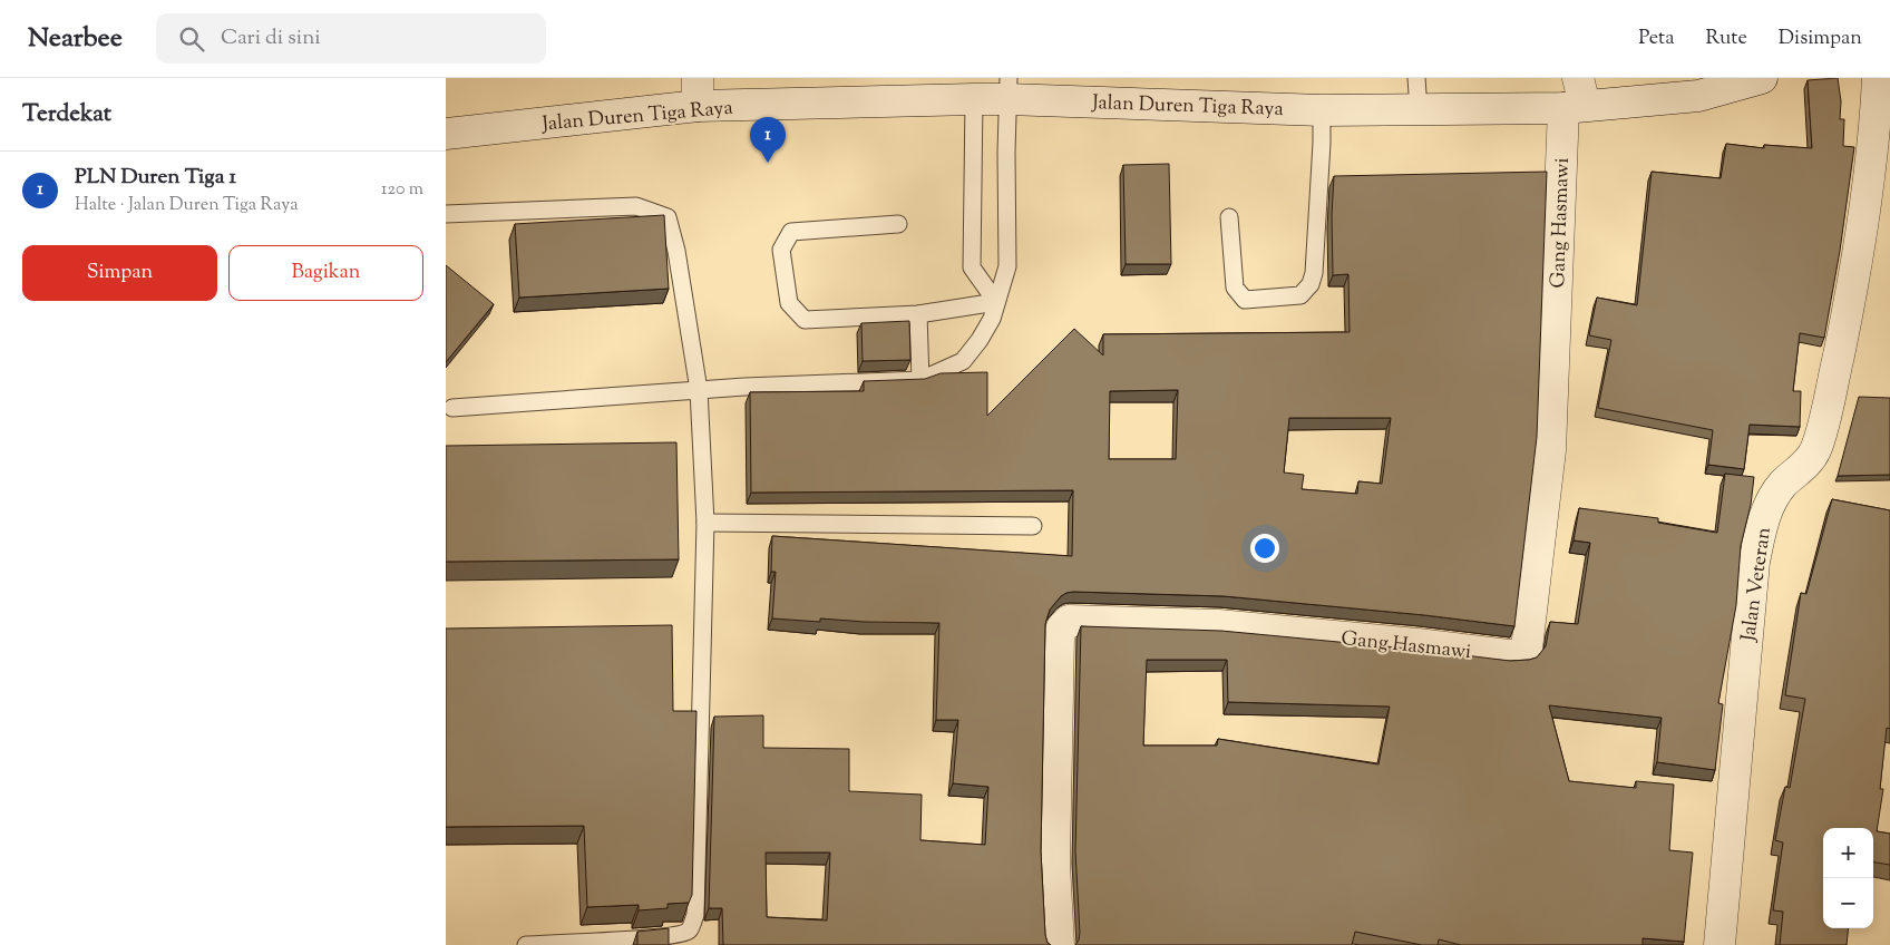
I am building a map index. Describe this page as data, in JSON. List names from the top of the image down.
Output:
{
  "streets": {
    "street": ["Jalan Duren Tiga Raya", "Gang Hasmawi", "Jalan Veteran"]
  },
  "crossings": [
    ["Jalan Duren Tiga Raya", "Gang Hasmawi"]
  ],
  "page": {
    "header": "Nearbee",
    "search": "Cari di sini",
    "nav": ["Peta", "Rute", "Disimpan"],
    "heading": "Terdekat",
    "pins": "1",
    "list": [
      {
        "mark": "1",
        "name": "PLN Duren Tiga 1",
        "note": "Halte · Jalan Duren Tiga Raya",
        "value": "120 m"
      }
    ],
    "buttons": ["Simpan", "Bagikan"],
    "map_buttons": ["+", "−"]
  }
}
